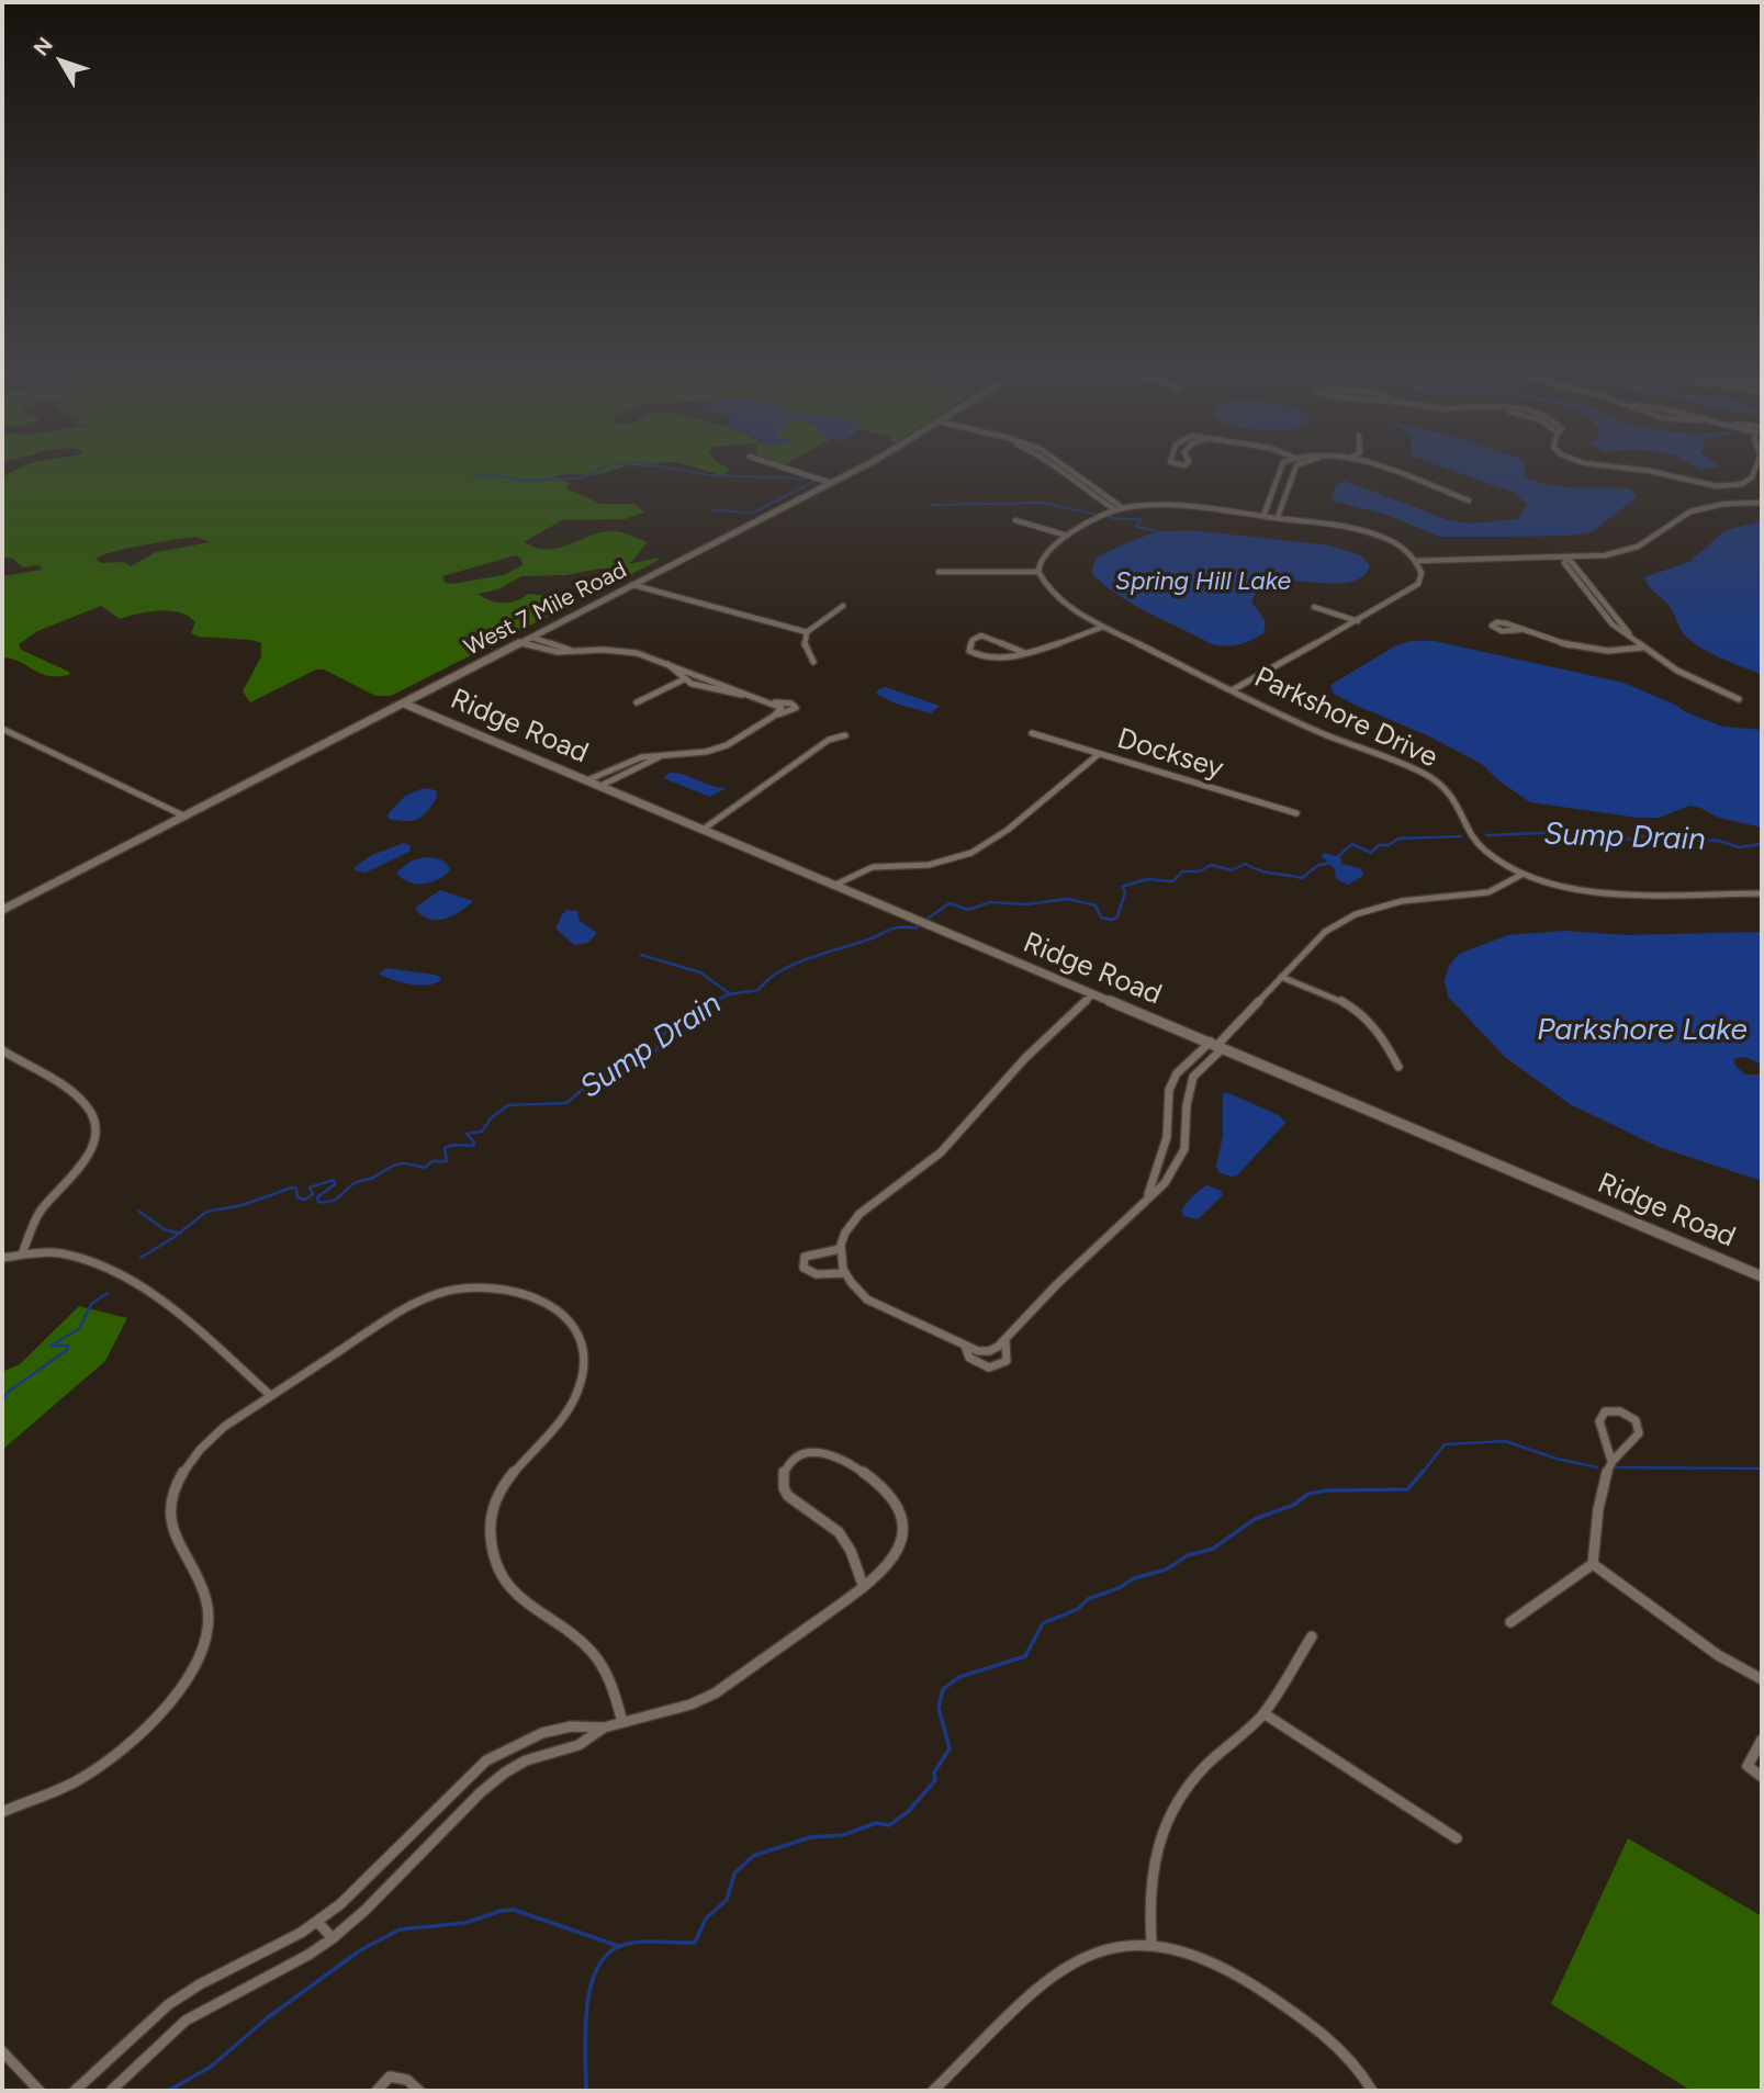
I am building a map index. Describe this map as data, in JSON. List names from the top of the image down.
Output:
{
  "streets": {
    "street": [
      "West 7 Mile Road",
      "Parkshore Drive",
      "Ridge Road",
      "Docksey"
    ]
  },
  "crossings": [
    ["West 7 Mile Road", "Ridge Road"]
  ],
  "water": ["Spring Hill Lake", "Sump Drain", "Parkshore Lake"],
  "north": "top left"
}
